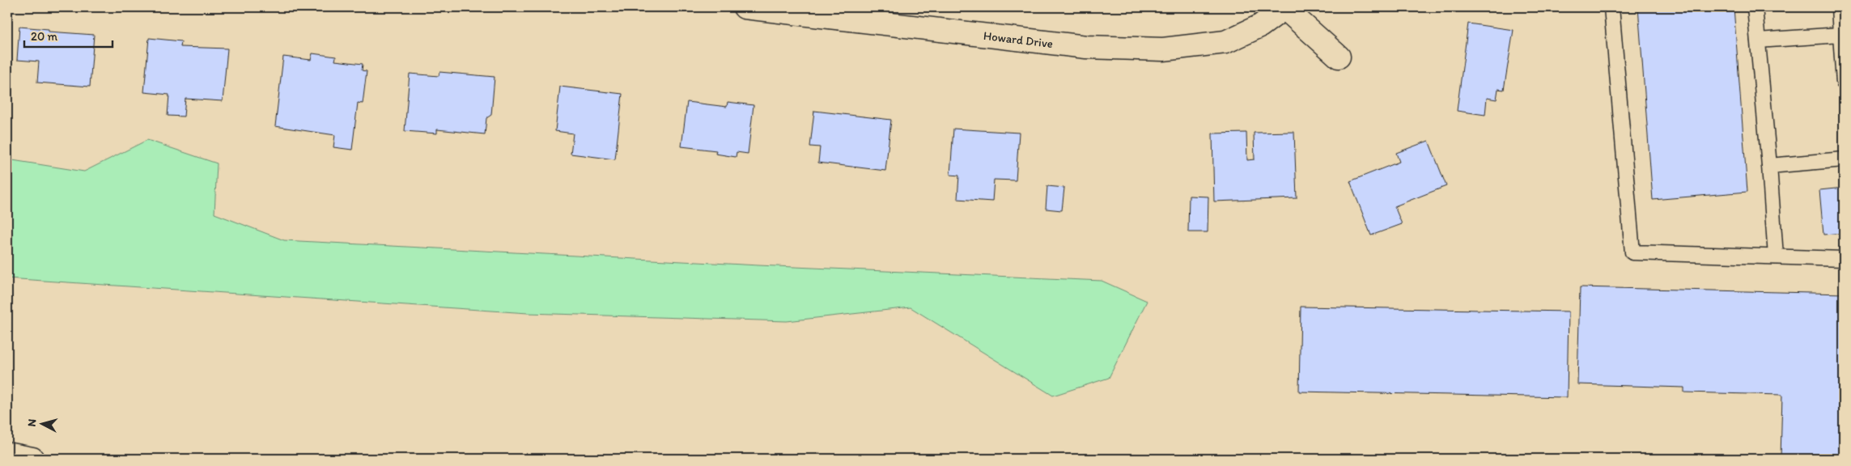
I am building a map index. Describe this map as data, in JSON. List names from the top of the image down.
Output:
{
  "streets": {
    "street": ["Howard Drive"]
  },
  "scale_bar": "20 m",
  "north": "left"
}
